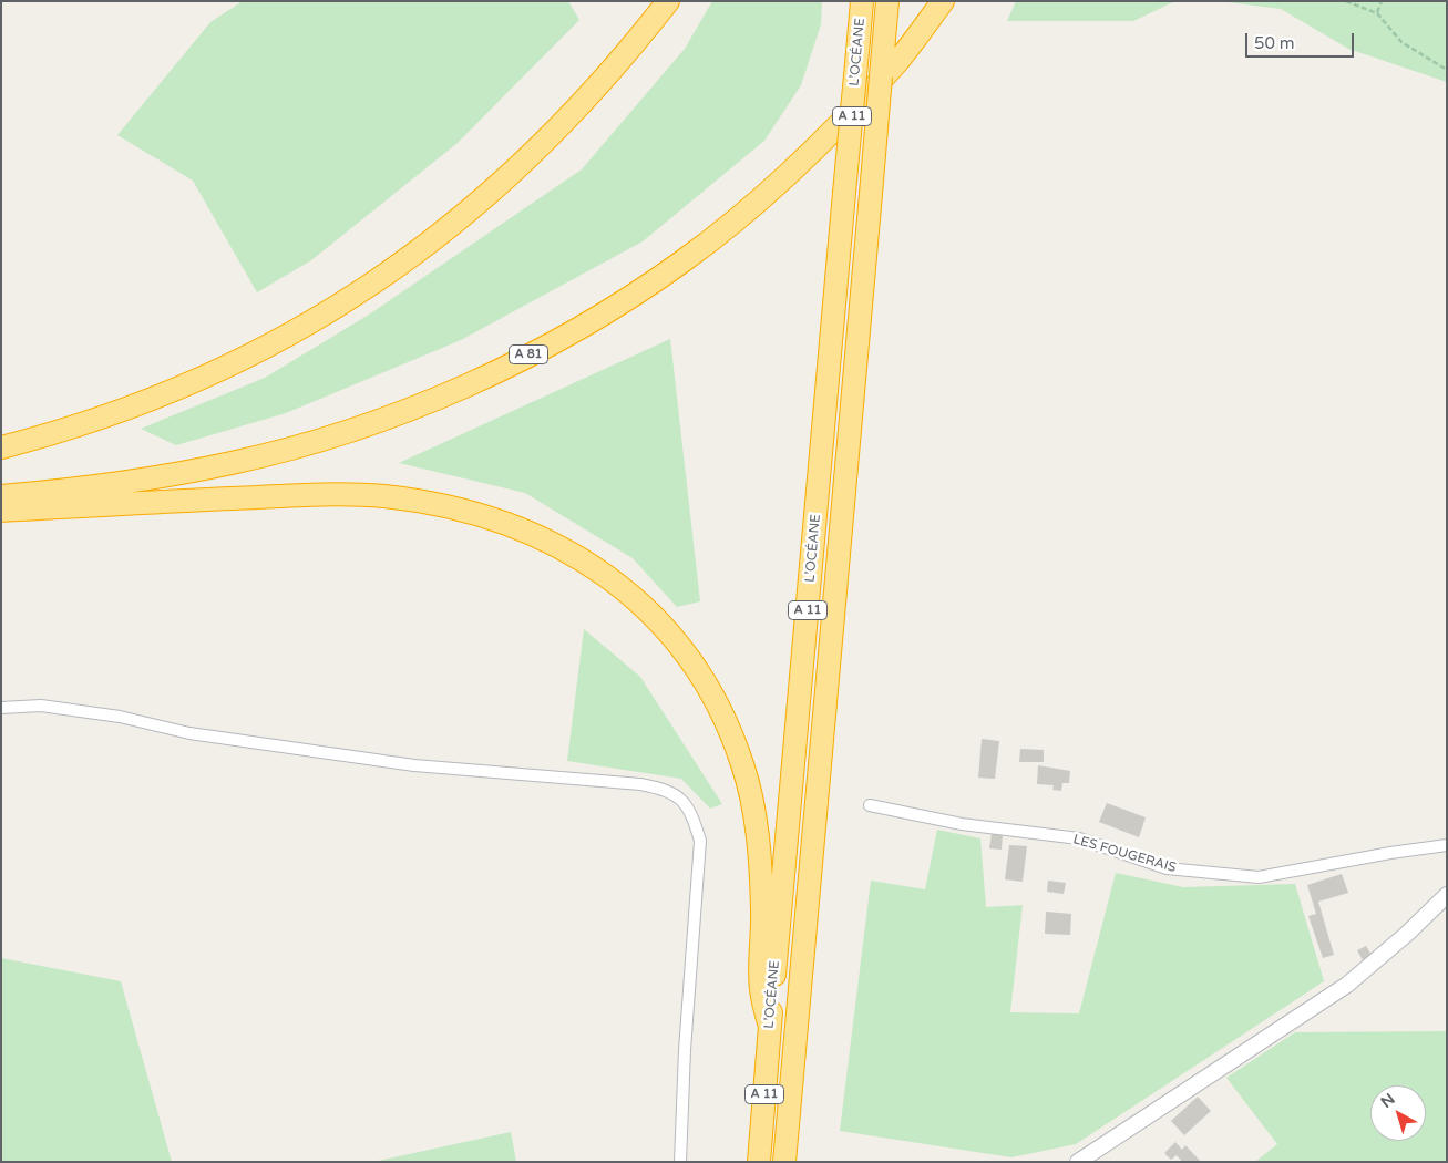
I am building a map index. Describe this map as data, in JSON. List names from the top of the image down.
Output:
{
  "streets": {
    "highway": ["L’OCÉANE", "A 11", "A 81"],
    "street": ["LES FOUGERAIS"]
  },
  "scale_bar": "50 m",
  "north": "top left"
}
